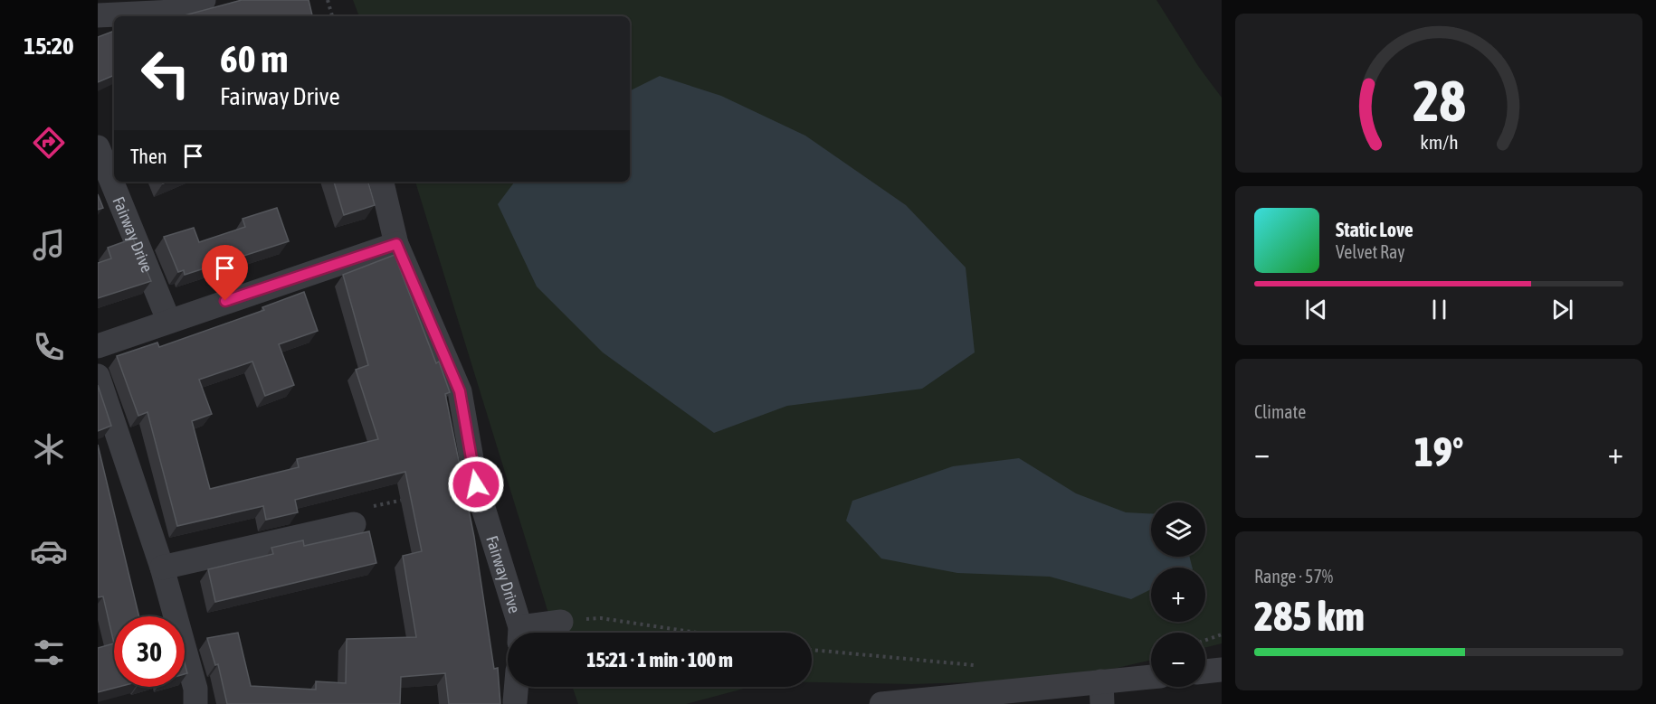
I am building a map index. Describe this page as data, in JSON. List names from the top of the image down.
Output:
{
  "streets": {
    "street": ["Fairway Drive"]
  },
  "page": {
    "tabs": "15:20",
    "turn": ["60 m", "Fairway Drive"],
    "then": "Then",
    "song": ["Static Love", "Velvet Ray"],
    "tile": [
      "Climate",
      ["Range · 57%", "285 km"]
    ],
    "heat": ["−", "19°", "+"],
    "map_buttons": ["+", "−"],
    "limit": "30",
    "trip": "15:21 · 1 min · 100 m",
    "gauge": ["28", "km/h"]
  }
}
